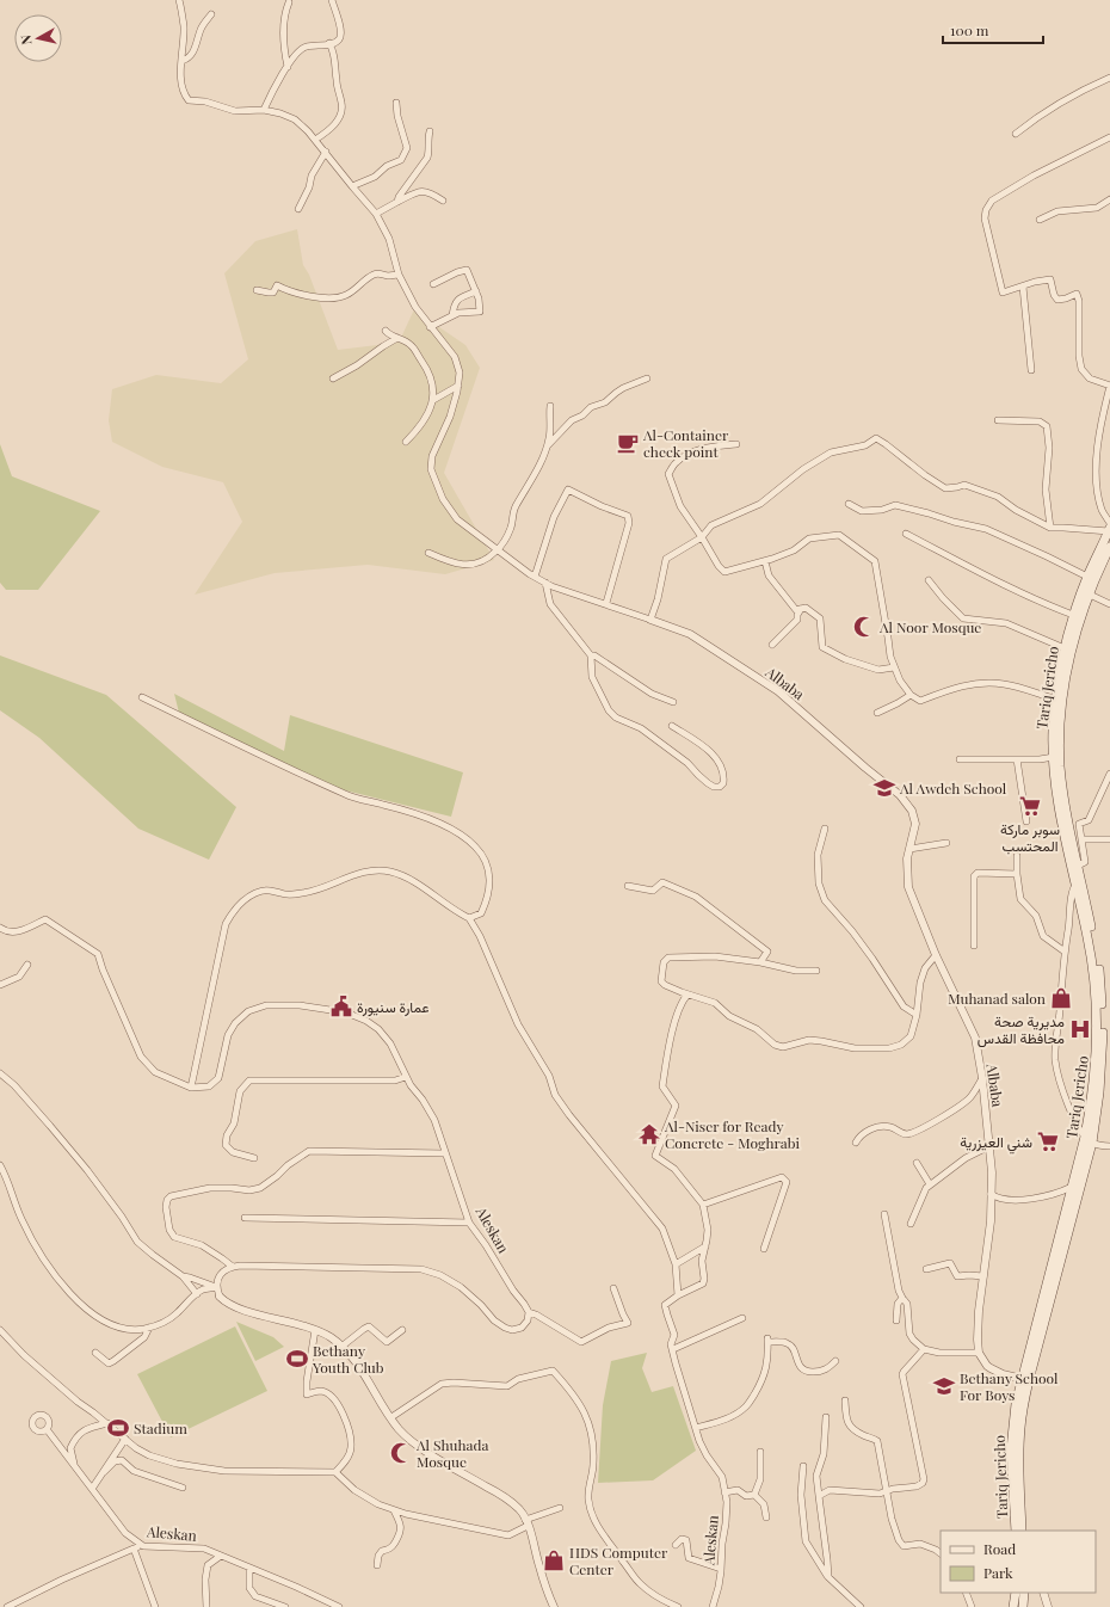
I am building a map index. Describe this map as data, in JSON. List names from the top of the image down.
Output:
{
  "streets": {
    "main road": ["Tariq Jericho"],
    "street": ["Albaba", "Aleskan"]
  },
  "places": {
    "cafe": ["Al-Container check point"],
    "mosque": ["Al Noor Mosque", "Al Shuhada Mosque"],
    "school or university": ["Al Awdeh School", "Bethany School For Boys"],
    "supermarket": ["سوبر ماركة المحتسب", "شني العيزرية"],
    "shop": ["Muhanad salon", "HDS Computer Center"],
    "public building": ["عمارة سنيورة"],
    "hospital": ["مديرية صحة محافظة القدس"],
    "temple": ["Al-Niser for Ready Concrete - Moghrabi"],
    "sports": ["Bethany Youth Club", "Stadium"]
  },
  "legend": ["Road", "Park"],
  "scale_bar": "100 m",
  "north": "left"
}
